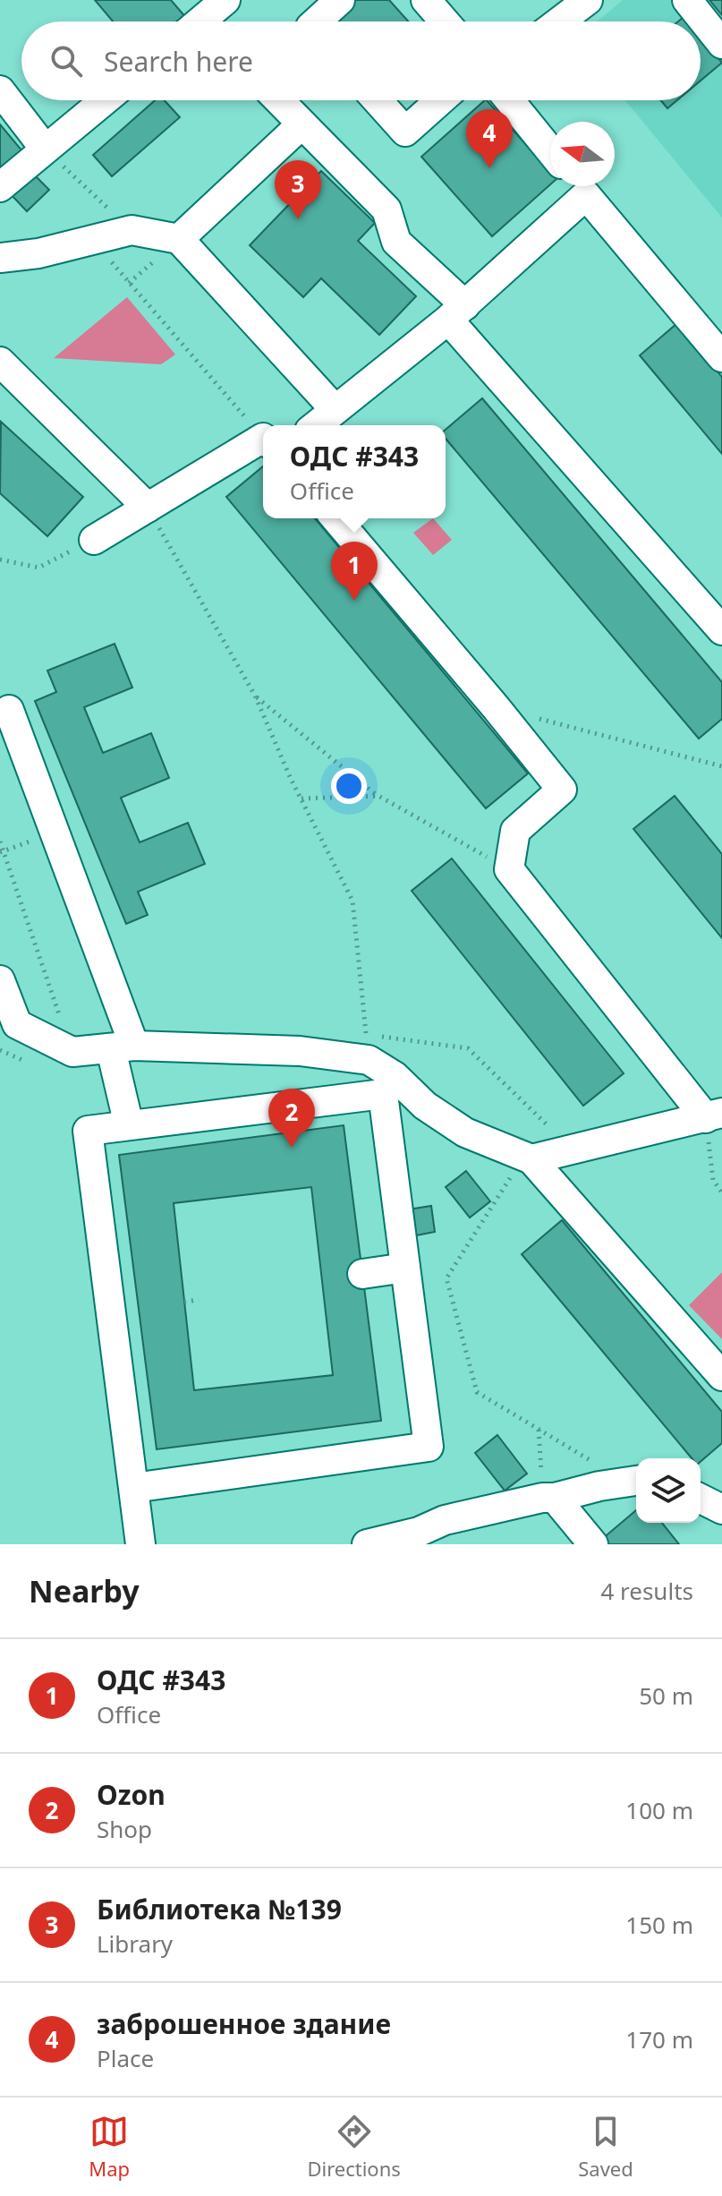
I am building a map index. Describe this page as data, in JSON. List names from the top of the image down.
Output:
{
  "north": "left",
  "page": {
    "search": "Search here",
    "pins": [
      "4",
      "3",
      "1",
      "2"
    ],
    "popup": ["ОДС #343", "Office"],
    "heading": ["Nearby", "4 results"],
    "list": [
      {
        "mark": "1",
        "name": "ОДС #343",
        "note": "Office",
        "value": "50 m"
      },
      {
        "mark": "2",
        "name": "Ozon",
        "note": "Shop",
        "value": "100 m"
      },
      {
        "mark": "3",
        "name": "Библиотека №139",
        "note": "Library",
        "value": "150 m"
      },
      {
        "mark": "4",
        "name": "заброшенное здание",
        "note": "Place",
        "value": "170 m"
      }
    ],
    "nav": ["Map", "Directions", "Saved"]
  }
}
